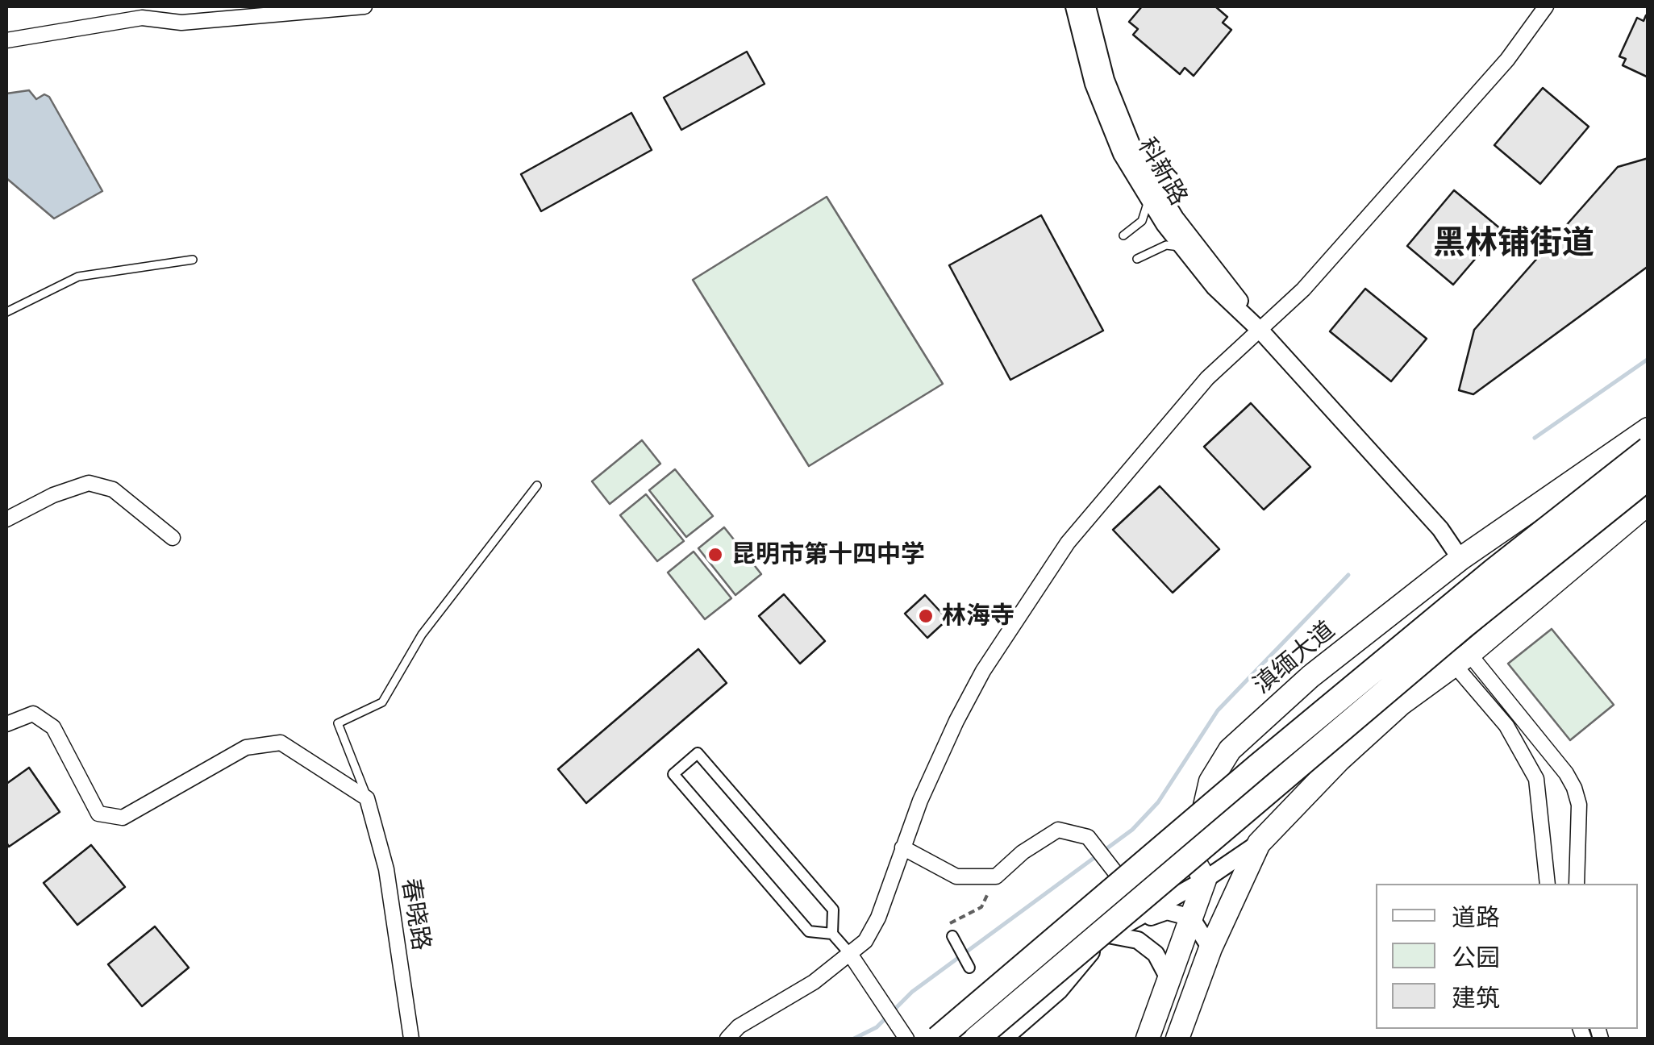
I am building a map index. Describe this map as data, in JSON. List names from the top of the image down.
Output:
{
  "streets": {
    "main road": ["滇缅大道"],
    "street": ["科新路", "春晓路"]
  },
  "crossings": [
    ["科新路", "滇缅大道"]
  ],
  "districts": ["黑林铺街道"],
  "places": ["昆明市第十四中学", "林海寺"],
  "legend": ["道路", "公园", "建筑"]
}
